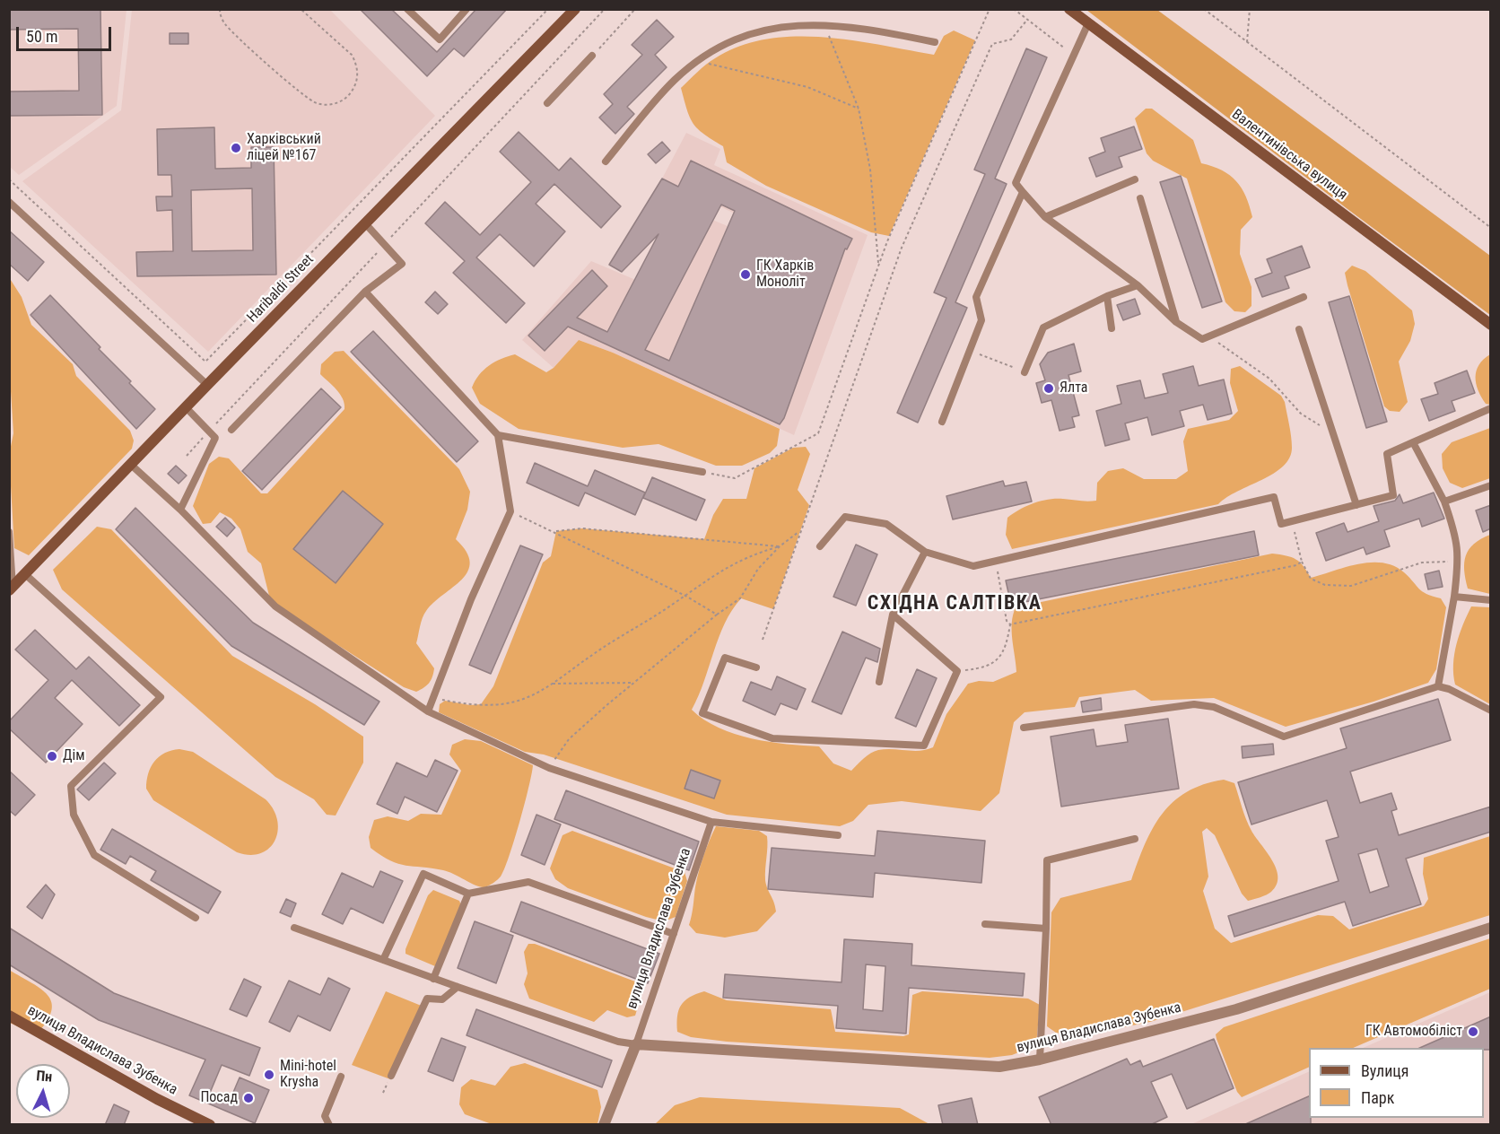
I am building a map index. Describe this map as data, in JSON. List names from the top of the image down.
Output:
{
  "streets": {
    "street": ["Валентинівська вулиця", "Haribaldi Street", "вулиця Владислава Зубенка"]
  },
  "districts": ["СХІДНА САЛТІВКА"],
  "places": [
    "Харківський ліцей №167",
    "ГК Харків Моноліт",
    "Ялта",
    "Дім",
    "ГК Автомобіліст",
    "Mini-hotel Krysha",
    "Посад"
  ],
  "legend": ["Вулиця", "Парк"],
  "scale_bar": "50 m",
  "north": "top"
}
